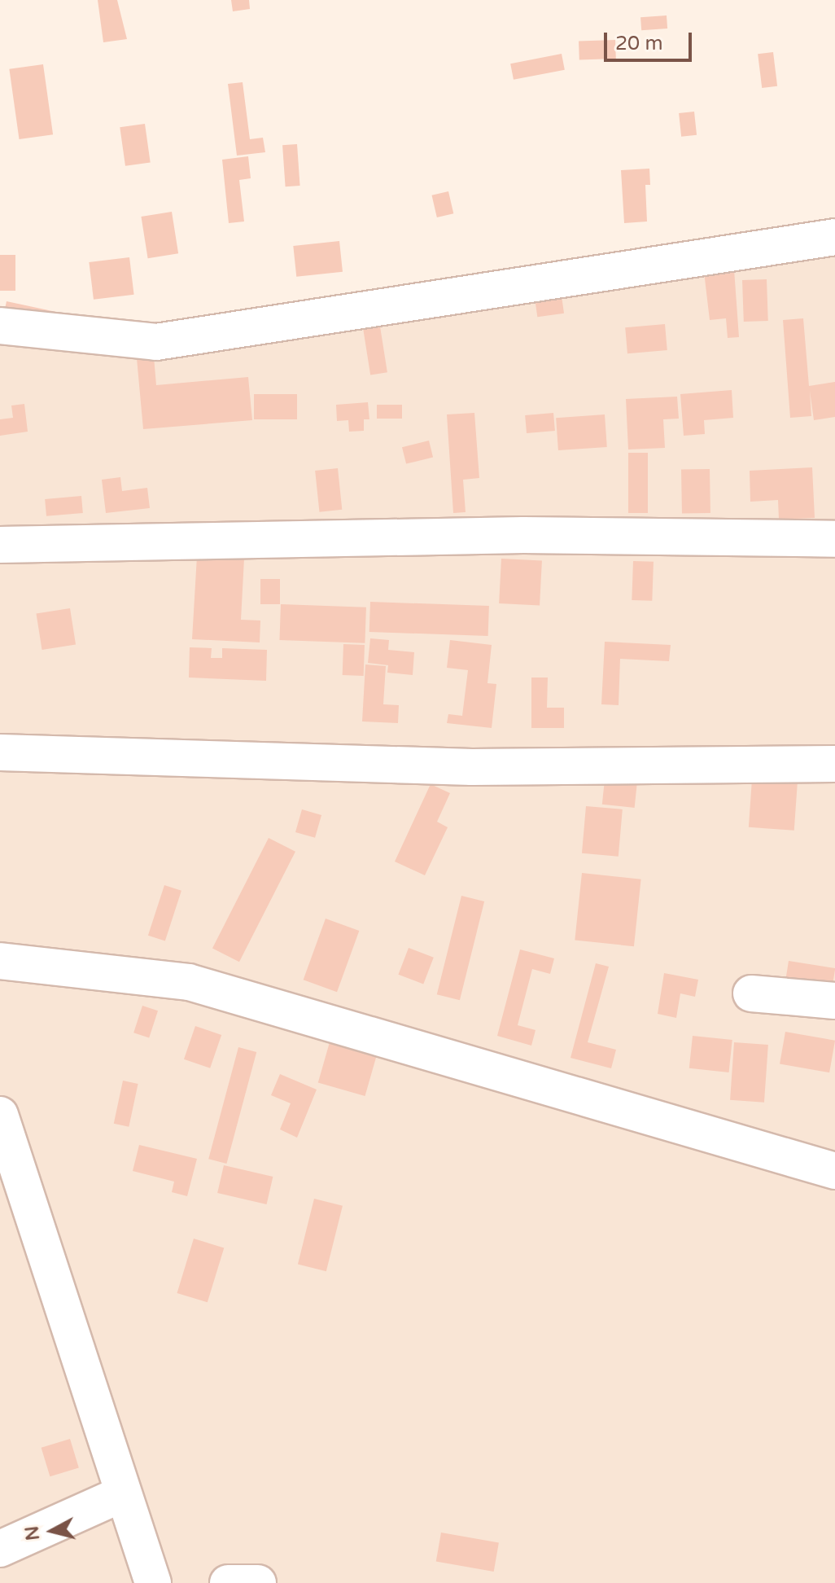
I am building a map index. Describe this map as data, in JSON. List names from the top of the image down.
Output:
{
  "scale_bar": "20 m",
  "north": "left"
}
